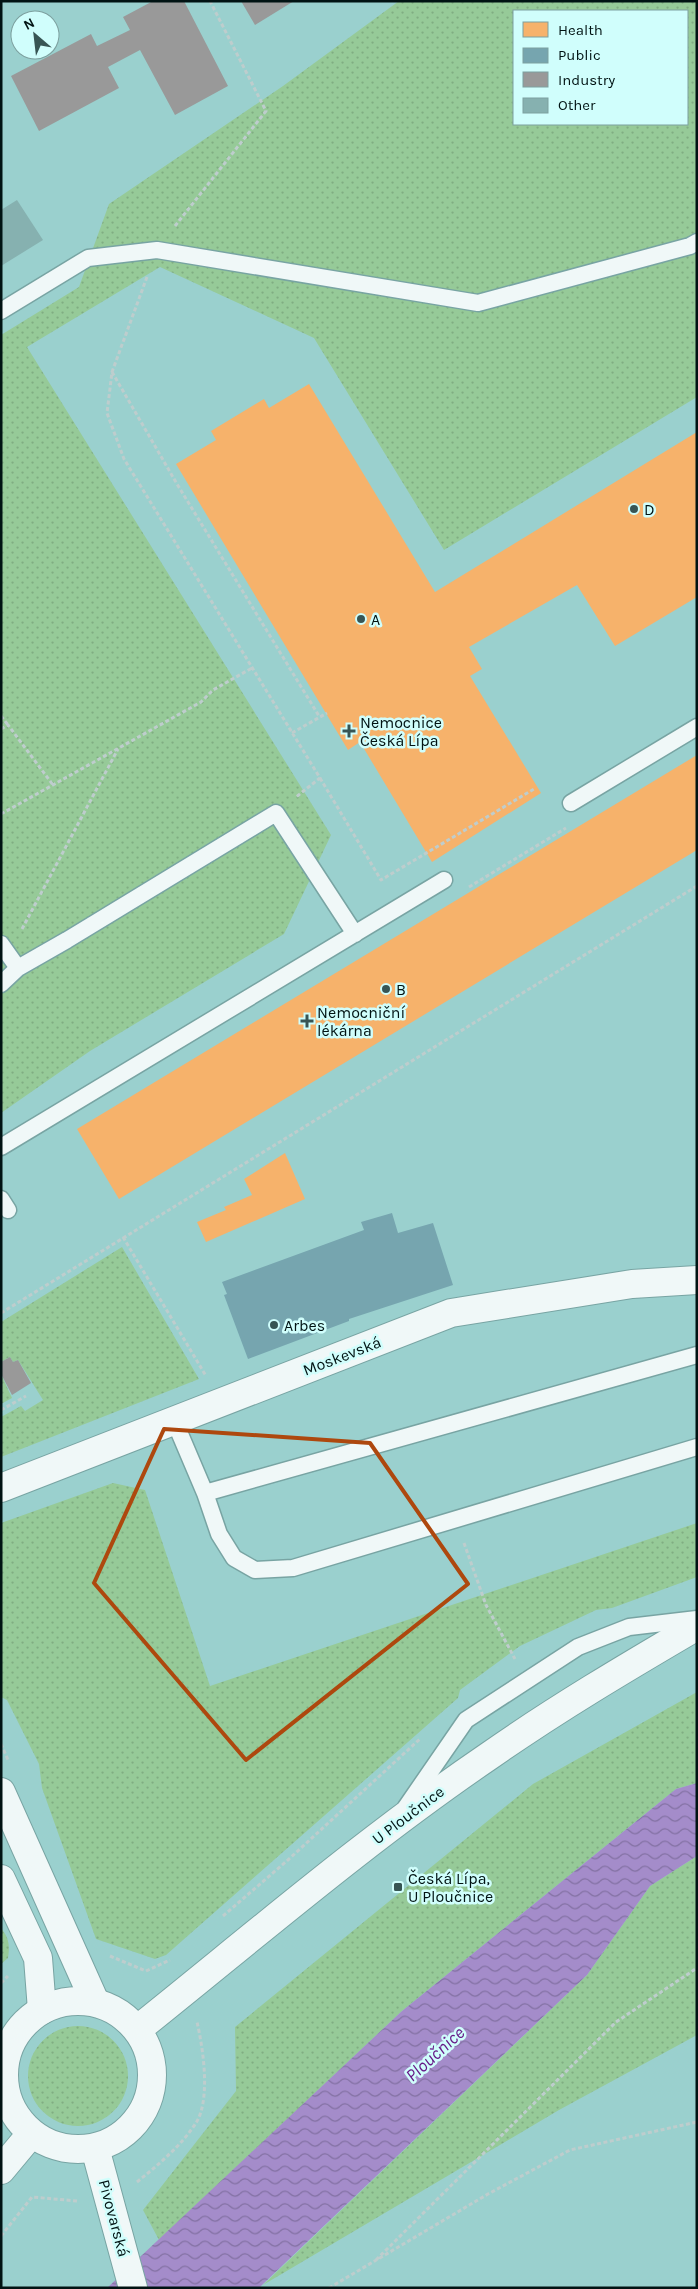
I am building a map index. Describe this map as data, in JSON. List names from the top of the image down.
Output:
{
  "streets": {
    "street": ["Moskevská", "U Ploučnice", "Pivovarská"]
  },
  "crossings": [
    ["U Ploučnice", "Pivovarská"]
  ],
  "water": ["Ploučnice"],
  "places": {
    "other": [
      "D",
      "A",
      "B",
      "Arbes"
    ],
    "health": ["Nemocnice Česká Lípa", "Nemocniční lékárna"],
    "transit": ["Česká Lípa, U Ploučnice"]
  },
  "legend": [
    "Health",
    "Public",
    "Industry",
    "Other"
  ],
  "north": "top left"
}
